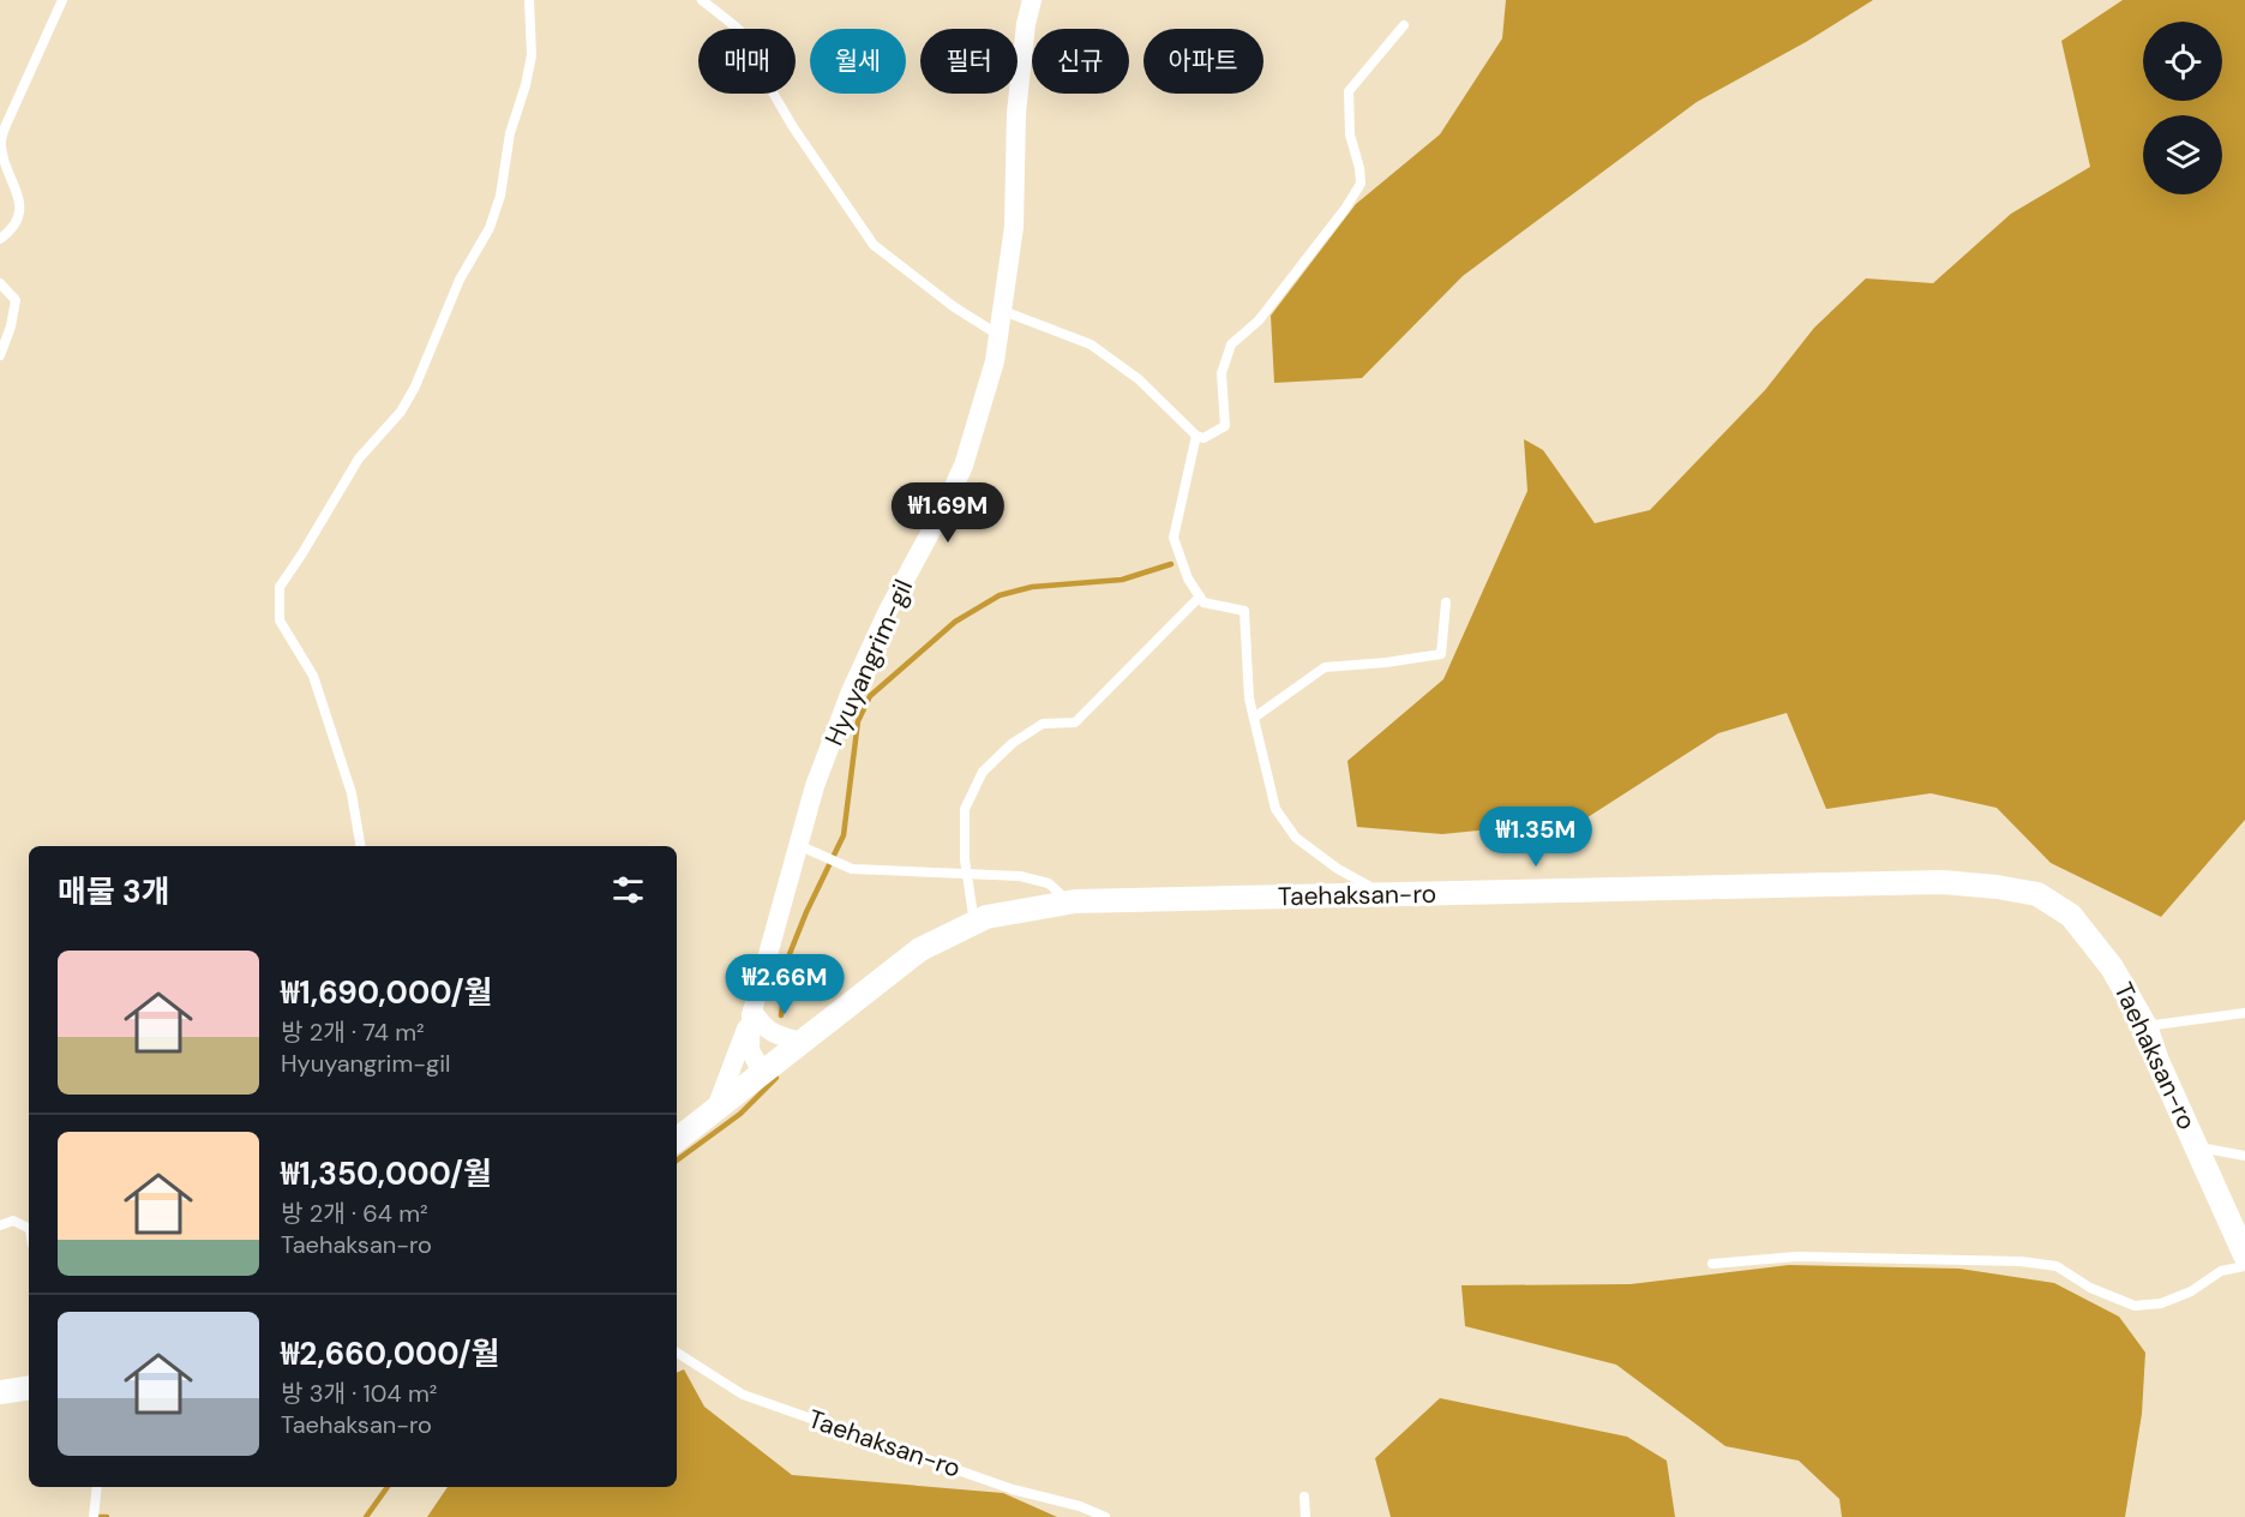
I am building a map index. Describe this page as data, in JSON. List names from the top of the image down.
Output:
{
  "streets": {
    "street": ["Hyuyangrim-gil", "Taehaksan-ro"]
  },
  "crossings": [
    ["Hyuyangrim-gil", "Taehaksan-ro"]
  ],
  "page": {
    "chip": [
      "매매",
      "월세",
      "필터",
      "신규",
      "아파트"
    ],
    "price": ["₩1.69M", "₩1.35M", "₩2.66M"],
    "heading": "매물 3개",
    "list": [
      {
        "name": "₩1,690,000/월",
        "note": "방 2개 · 74 m² · Hyuyangrim-gil"
      },
      {
        "name": "₩1,350,000/월",
        "note": "방 2개 · 64 m² · Taehaksan-ro"
      },
      {
        "name": "₩2,660,000/월",
        "note": "방 3개 · 104 m² · Taehaksan-ro"
      }
    ]
  }
}
